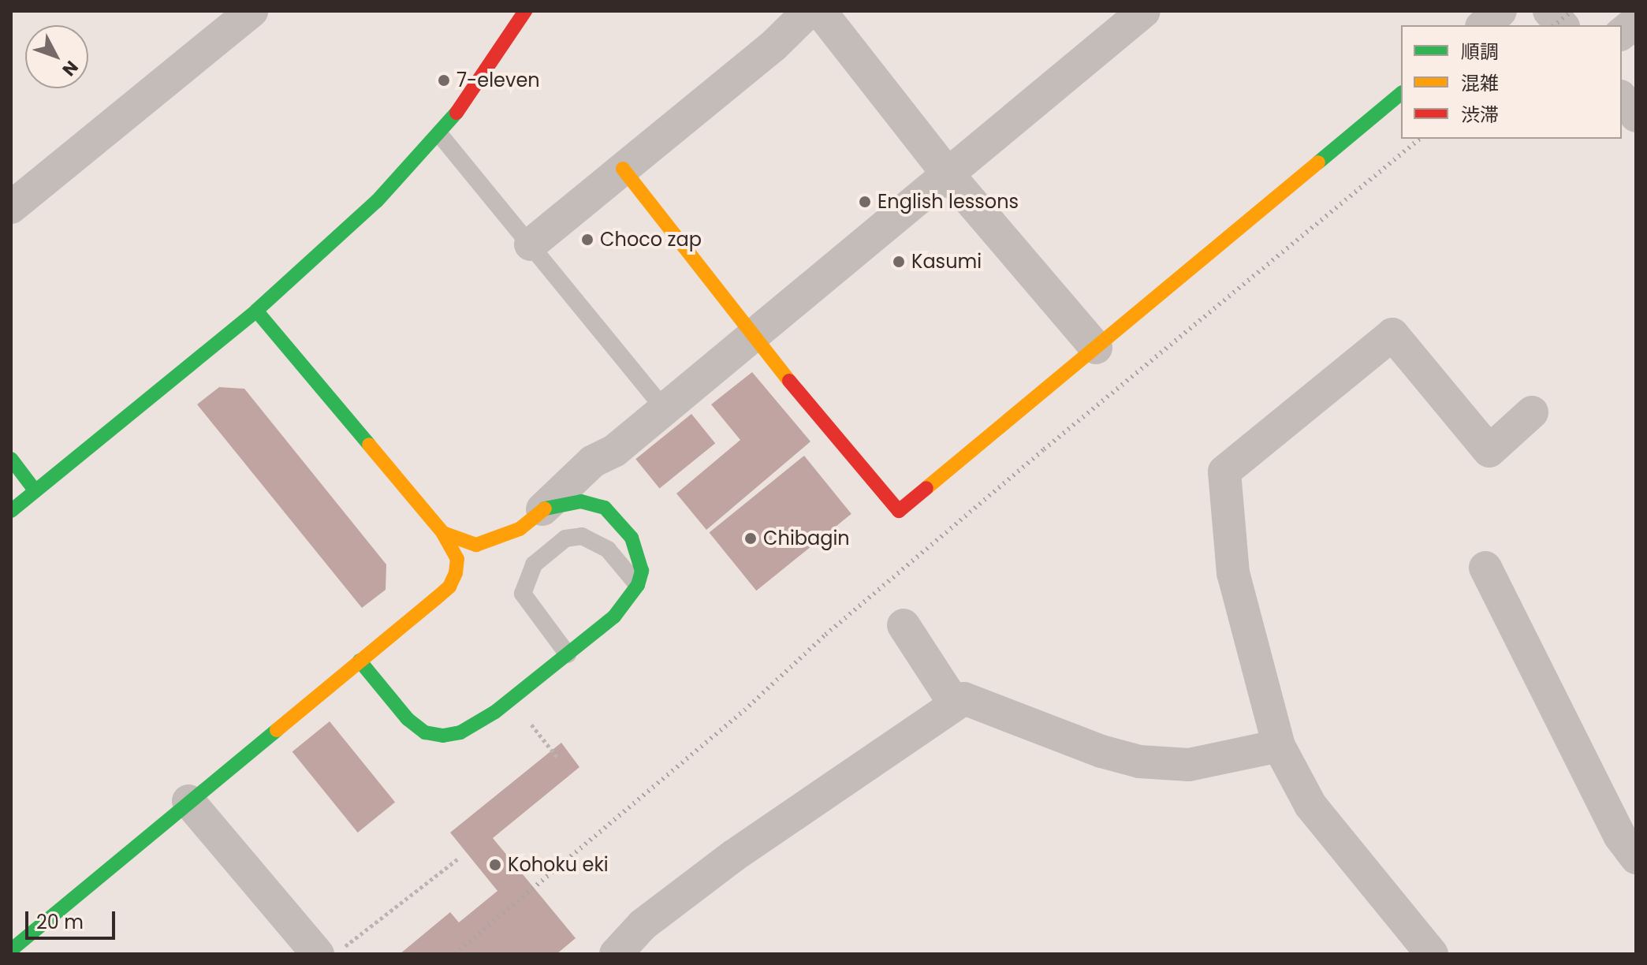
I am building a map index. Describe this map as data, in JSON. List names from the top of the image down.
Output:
{
  "places": [
    "7-eleven",
    "English lessons",
    "Choco zap",
    "Kasumi",
    "Chibagin",
    "Kohoku eki"
  ],
  "legend": ["順調", "混雑", "渋滞"],
  "scale_bar": "20 m",
  "north": "bottom right"
}
